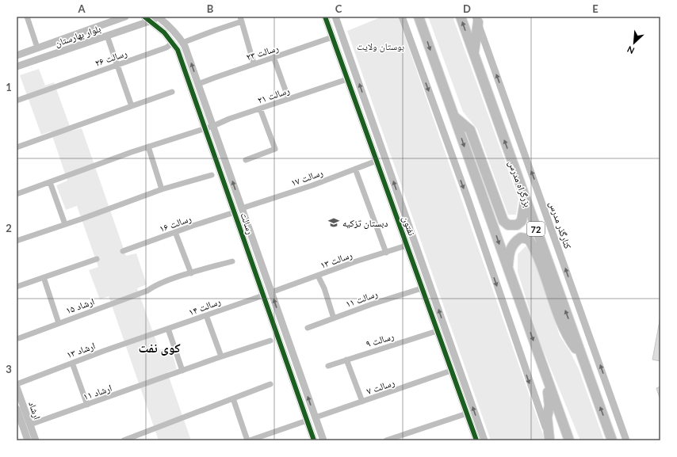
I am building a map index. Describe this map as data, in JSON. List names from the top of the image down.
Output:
{
  "streets": {
    "highway": ["بزرگراه مدرس", "72"],
    "street": [
      "بلوار بهارستان",
      "رسالت ۲۳",
      "رسالت ۲۶",
      "رسالت ۲۱",
      "رسالت ۱۷",
      "رسالت ۱۶",
      "رسالت",
      "کنارگذر مدرس",
      "نفتون",
      "رسالت ۱۳",
      "رسالت ۱۱",
      "ارشاد ۱۵",
      "رسالت ۱۴",
      "رسالت ۹",
      "ارشاد ۱۳",
      "رسالت ۷",
      "ارشاد ۱۱",
      "ارشاد"
    ]
  },
  "crossings": [
    ["بلوار بهارستان", "رسالت"],
    ["رسالت ۲۳", "رسالت"],
    ["رسالت ۲۳", "نفتون"],
    ["رسالت ۲۶", "رسالت"],
    ["رسالت ۲۱", "رسالت"],
    ["رسالت ۲۱", "نفتون"],
    ["رسالت ۱۷", "رسالت"],
    ["رسالت ۱۷", "نفتون"],
    ["رسالت ۱۶", "رسالت"],
    ["رسالت", "رسالت ۱۳"],
    ["رسالت", "رسالت ۱۴"],
    ["رسالت", "رسالت ۷"],
    ["نفتون", "رسالت ۱۳"],
    ["نفتون", "رسالت ۱۱"],
    ["نفتون", "رسالت ۹"],
    ["نفتون", "رسالت ۷"],
    ["رسالت ۱۴", "ارشاد ۱۳"],
    ["ارشاد ۱۱", "ارشاد"]
  ],
  "one_way": ["کنارگذر مدرس"],
  "districts": ["کوی نفت"],
  "parks": ["بوستان ولایت"],
  "places": {
    "school or university": ["دبستان تزکیه"]
  },
  "north": "bottom left",
  "grid": {
    "columns": [
      "A",
      "B",
      "C",
      "D",
      "E"
    ],
    "rows": ["1", "2", "3"]
  }
}
